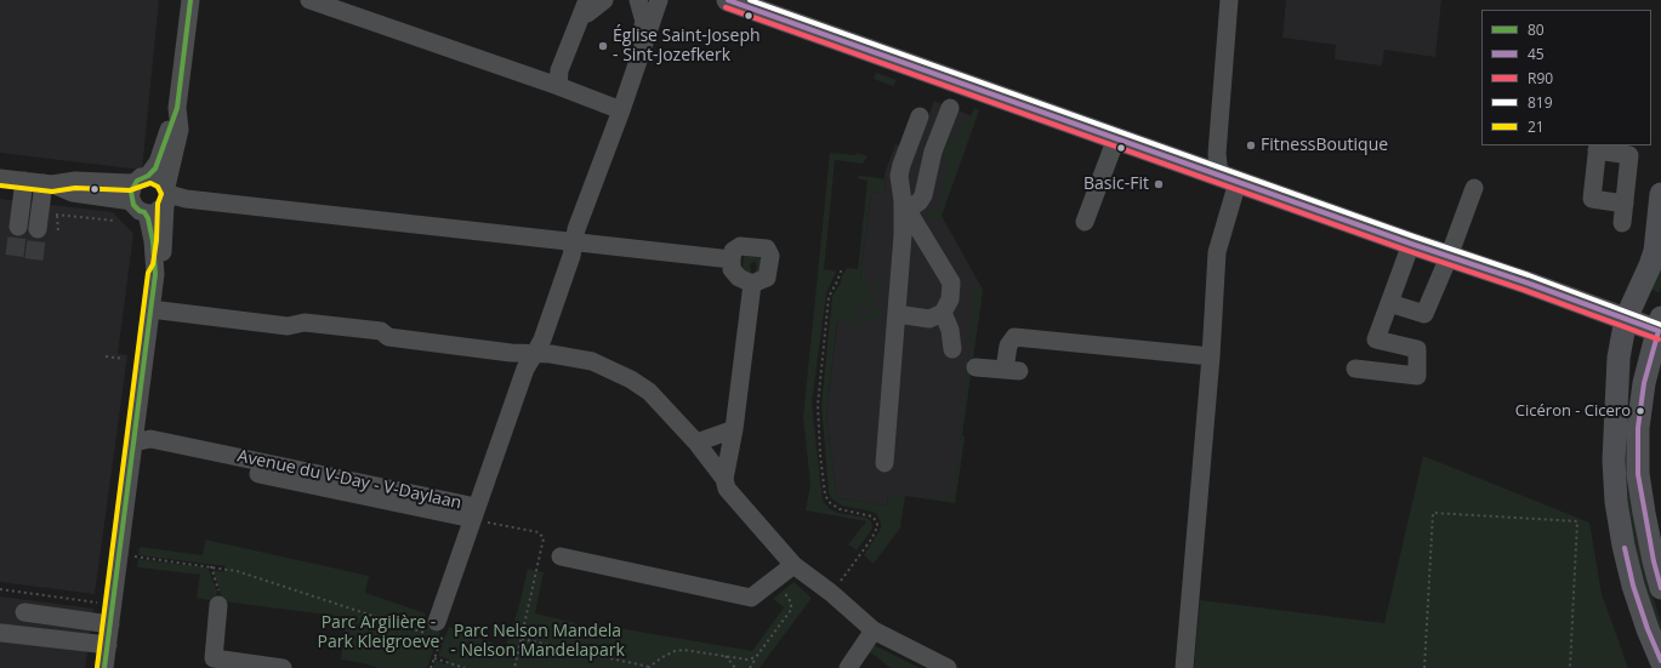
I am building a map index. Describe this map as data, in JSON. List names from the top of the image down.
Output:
{
  "streets": {
    "street": ["Avenue du V-Day - V-Daylaan"]
  },
  "parks": ["Parc Argilière - Park Kleigroeve", "Parc Nelson Mandela - Nelson Mandelapark"],
  "places": [
    "Église Saint-Joseph - Sint-Jozefkerk",
    "FitnessBoutique",
    "Basic-Fit",
    "Cicéron - Cicero"
  ],
  "lines": [
    "transit line 80",
    "transit line 45",
    "transit line 819",
    "transit line R90",
    "transit line 21"
  ],
  "legend": [
    "80",
    "45",
    "R90",
    "819",
    "21"
  ]
}
